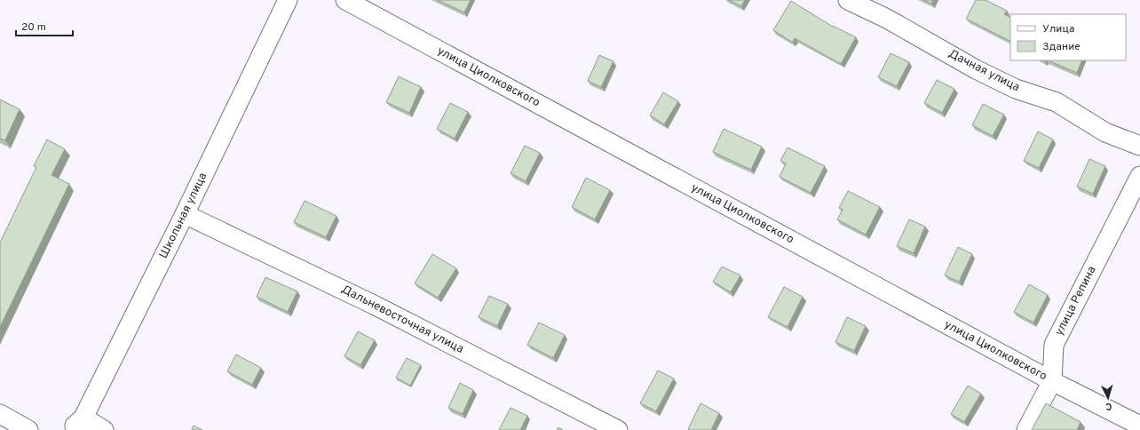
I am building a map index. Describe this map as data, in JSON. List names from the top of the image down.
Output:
{
  "streets": {
    "street": [
      "Дачная улица",
      "улица Циолковского",
      "Школьная улица",
      "улица Репина",
      "Дальневосточная улица"
    ]
  },
  "crossings": [
    ["улица Циолковского", "улица Репина"],
    ["Школьная улица", "Дальневосточная улица"]
  ],
  "legend": ["Улица", "Здание"],
  "scale_bar": "20 m",
  "north": "bottom"
}
